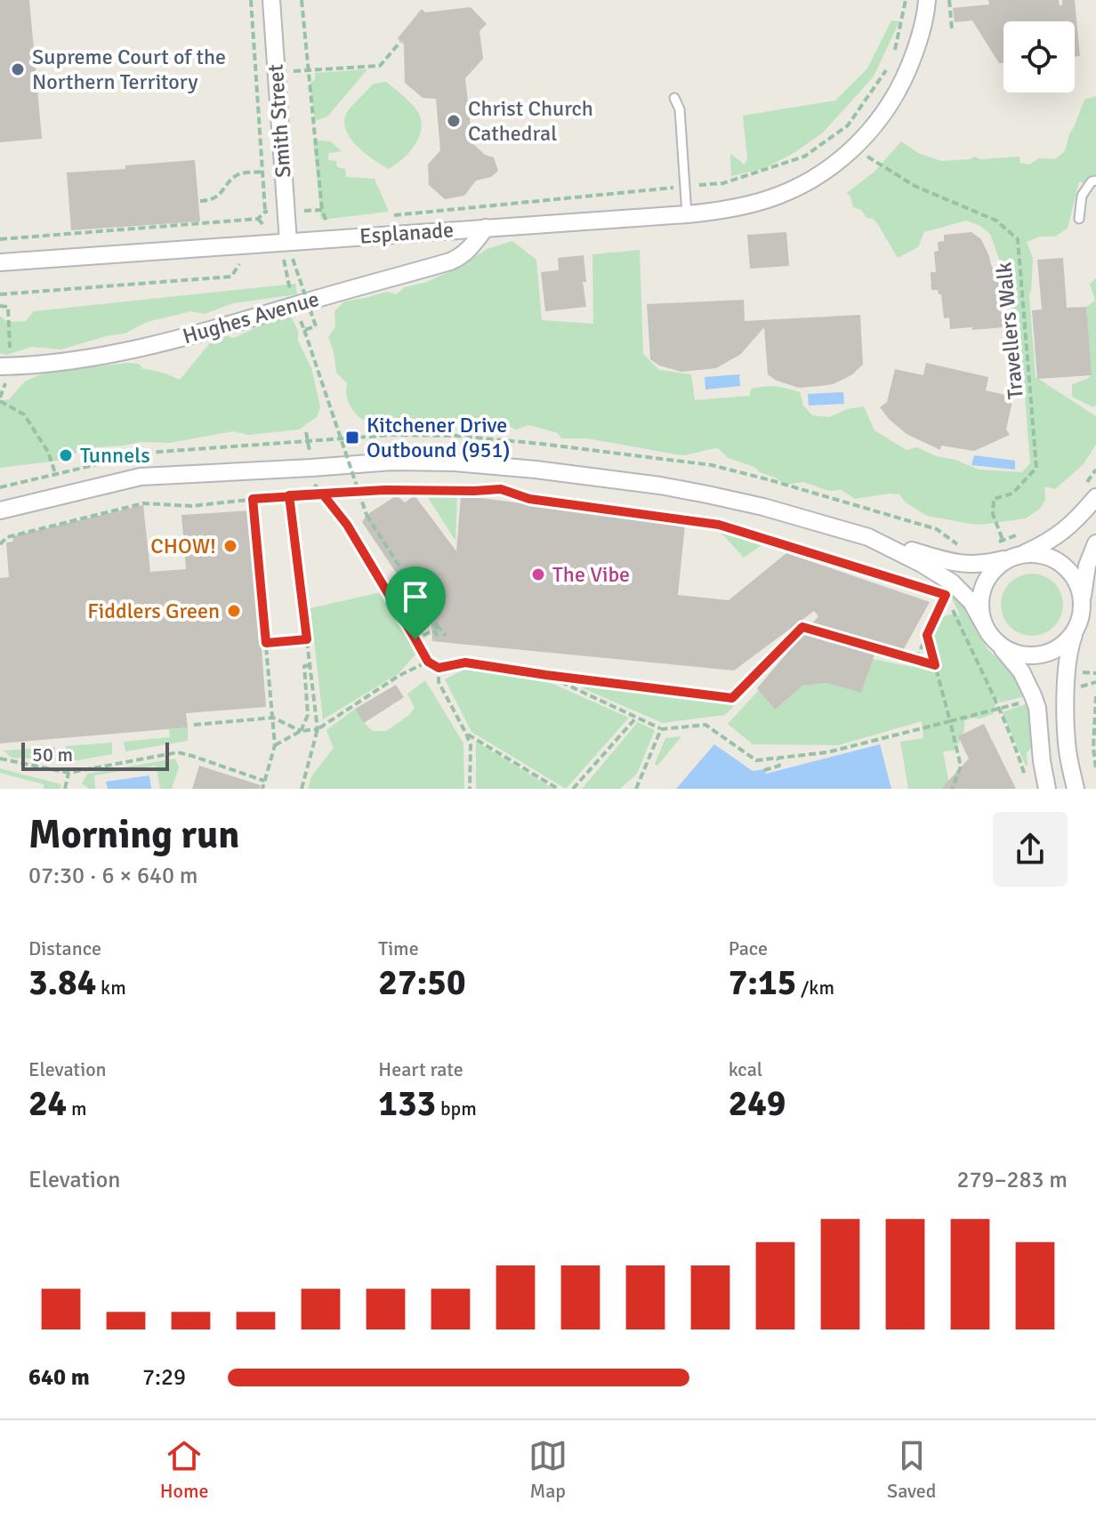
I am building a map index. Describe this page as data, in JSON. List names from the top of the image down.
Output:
{
  "streets": {
    "street": ["Smith Street", "Esplanade", "Hughes Avenue"],
    "path": ["Travellers Walk"]
  },
  "crossings": [
    ["Smith Street", "Esplanade"],
    ["Esplanade", "Hughes Avenue"],
    ["Esplanade", "Travellers Walk"]
  ],
  "places": {
    "other": [
      "Supreme Court of the Northern Territory",
      "Christ Church Cathedral",
      "Tunnels",
      "CHOW!",
      "The Vibe",
      "Fiddlers Green"
    ],
    "transit": ["Kitchener Drive Outbound (951)"]
  },
  "scale_bar": "50 m",
  "page": {
    "scale": "50 m",
    "heading": ["Morning run", "07:30 · 6 × 640 m"],
    "stats": [
      ["Distance", "3.84 km"],
      ["Time", "27:50"],
      ["Pace", "7:15 /km"],
      ["Elevation", "24 m"],
      ["Heart rate", "133 bpm"],
      ["kcal", "249"]
    ],
    "chart": ["Elevation", "279–283 m"],
    "list": [
      {
        "name": "640 m",
        "note": "7:29"
      }
    ],
    "tabs": ["Home", "Map", "Saved"]
  }
}
